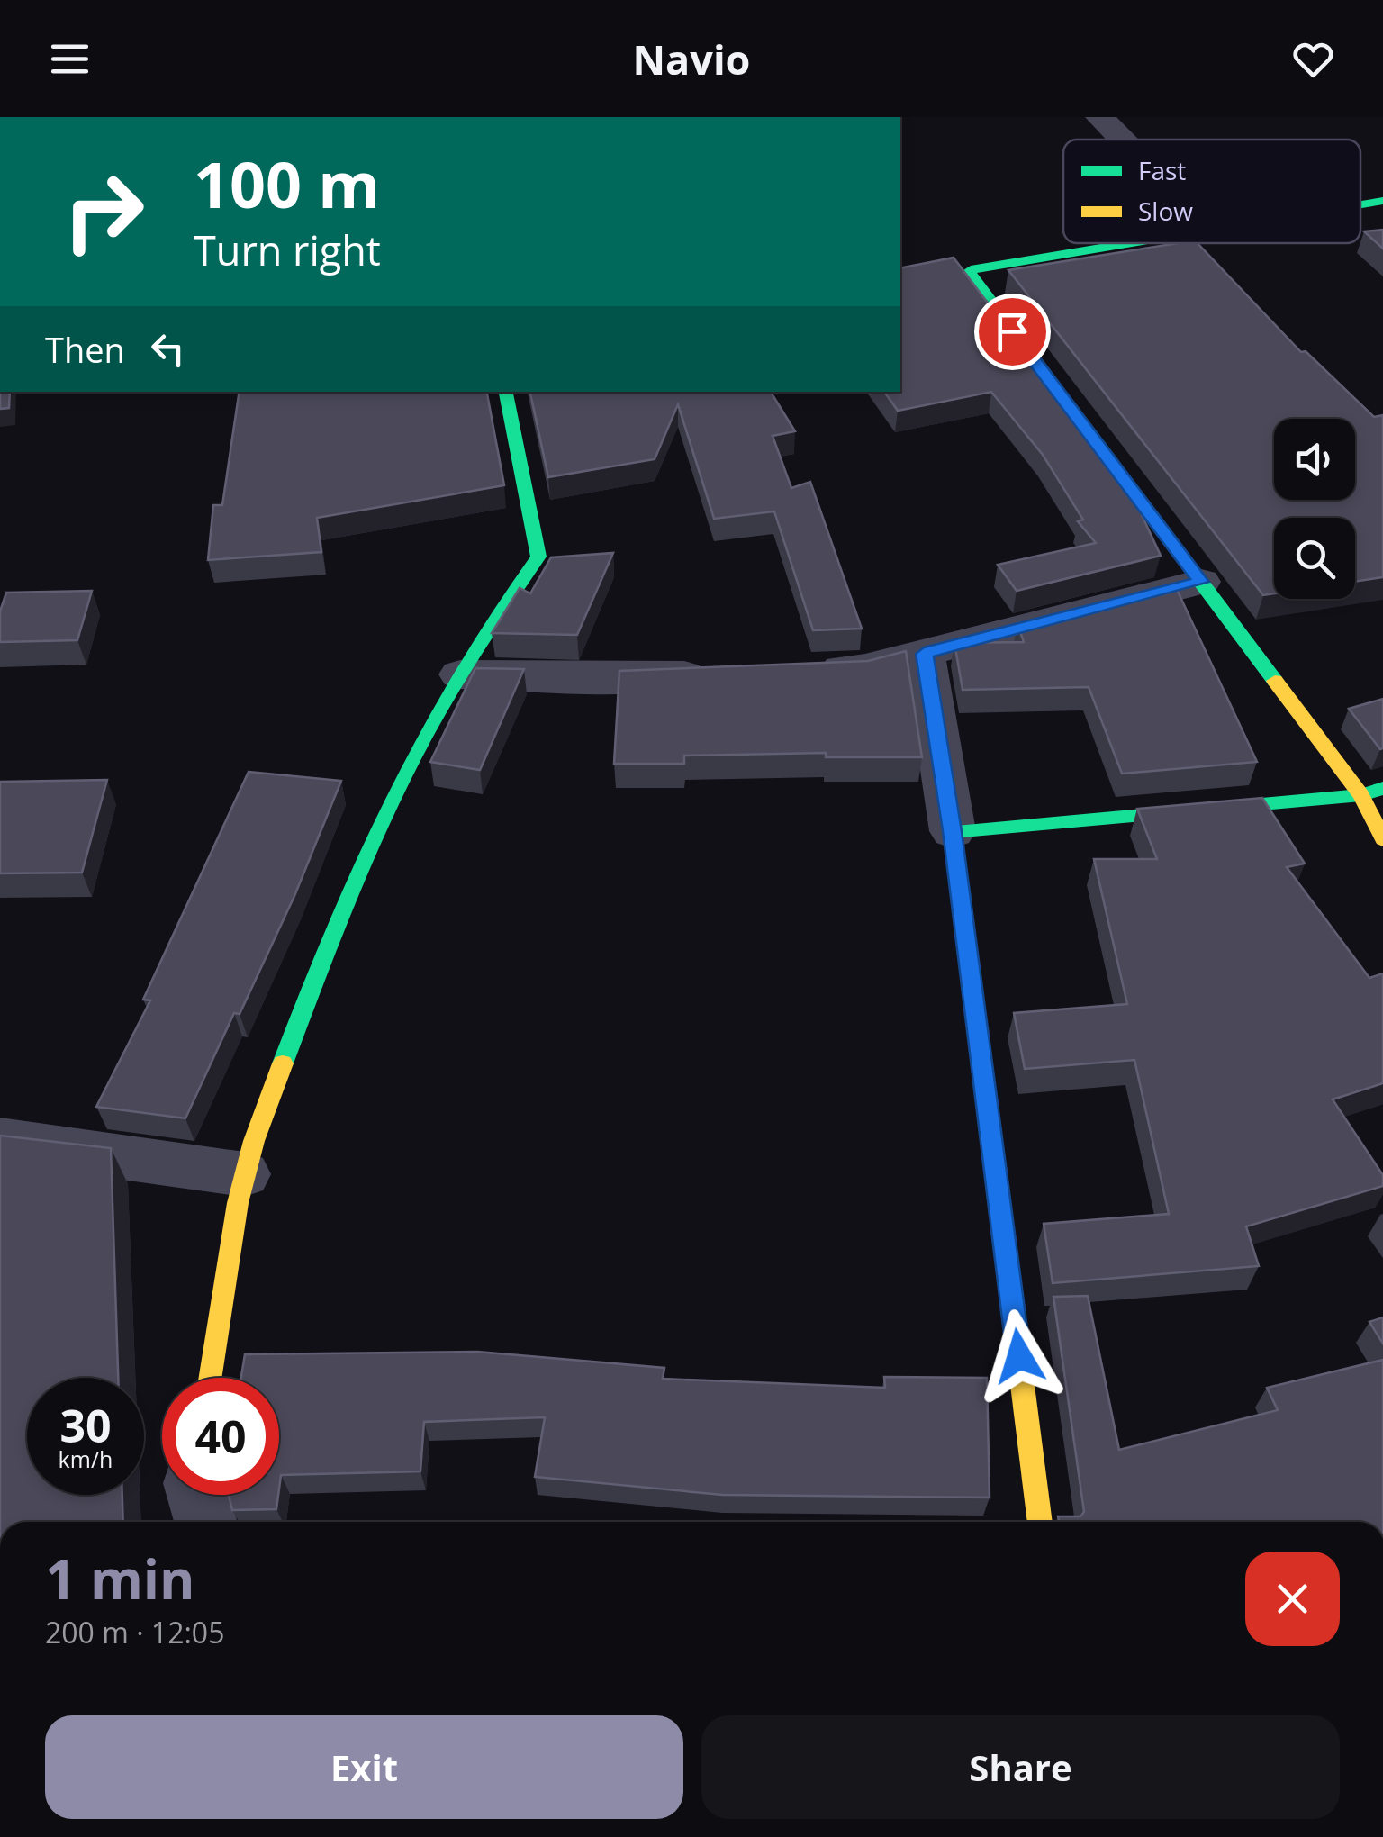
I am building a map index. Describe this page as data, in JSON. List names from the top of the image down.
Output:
{
  "legend": ["Fast", "Slow"],
  "page": {
    "header": "Navio",
    "turn": ["100 m", "Turn right"],
    "then": "Then",
    "speed": "30 km/h",
    "limit": "40",
    "heading": ["1 min", "200 m · 12:05"],
    "buttons": ["Exit", "Share"]
  }
}
